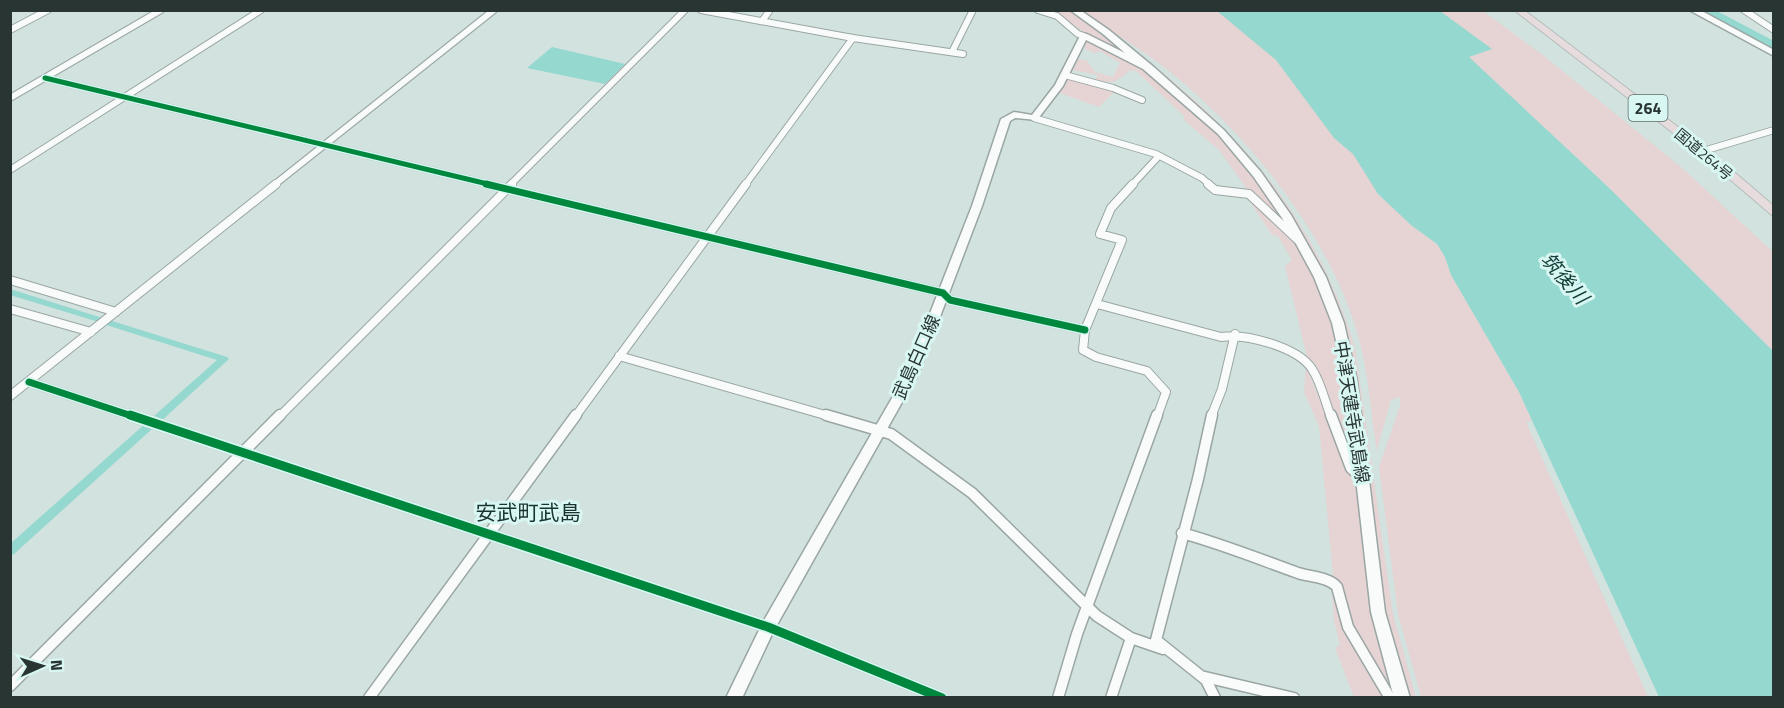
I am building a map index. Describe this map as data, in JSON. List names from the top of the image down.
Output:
{
  "streets": {
    "highway": ["264", "国道264号"],
    "main road": ["武島白口線", "中津天建寺武島線"]
  },
  "districts": ["安武町武島"],
  "water": ["筑後川"],
  "north": "right"
}
